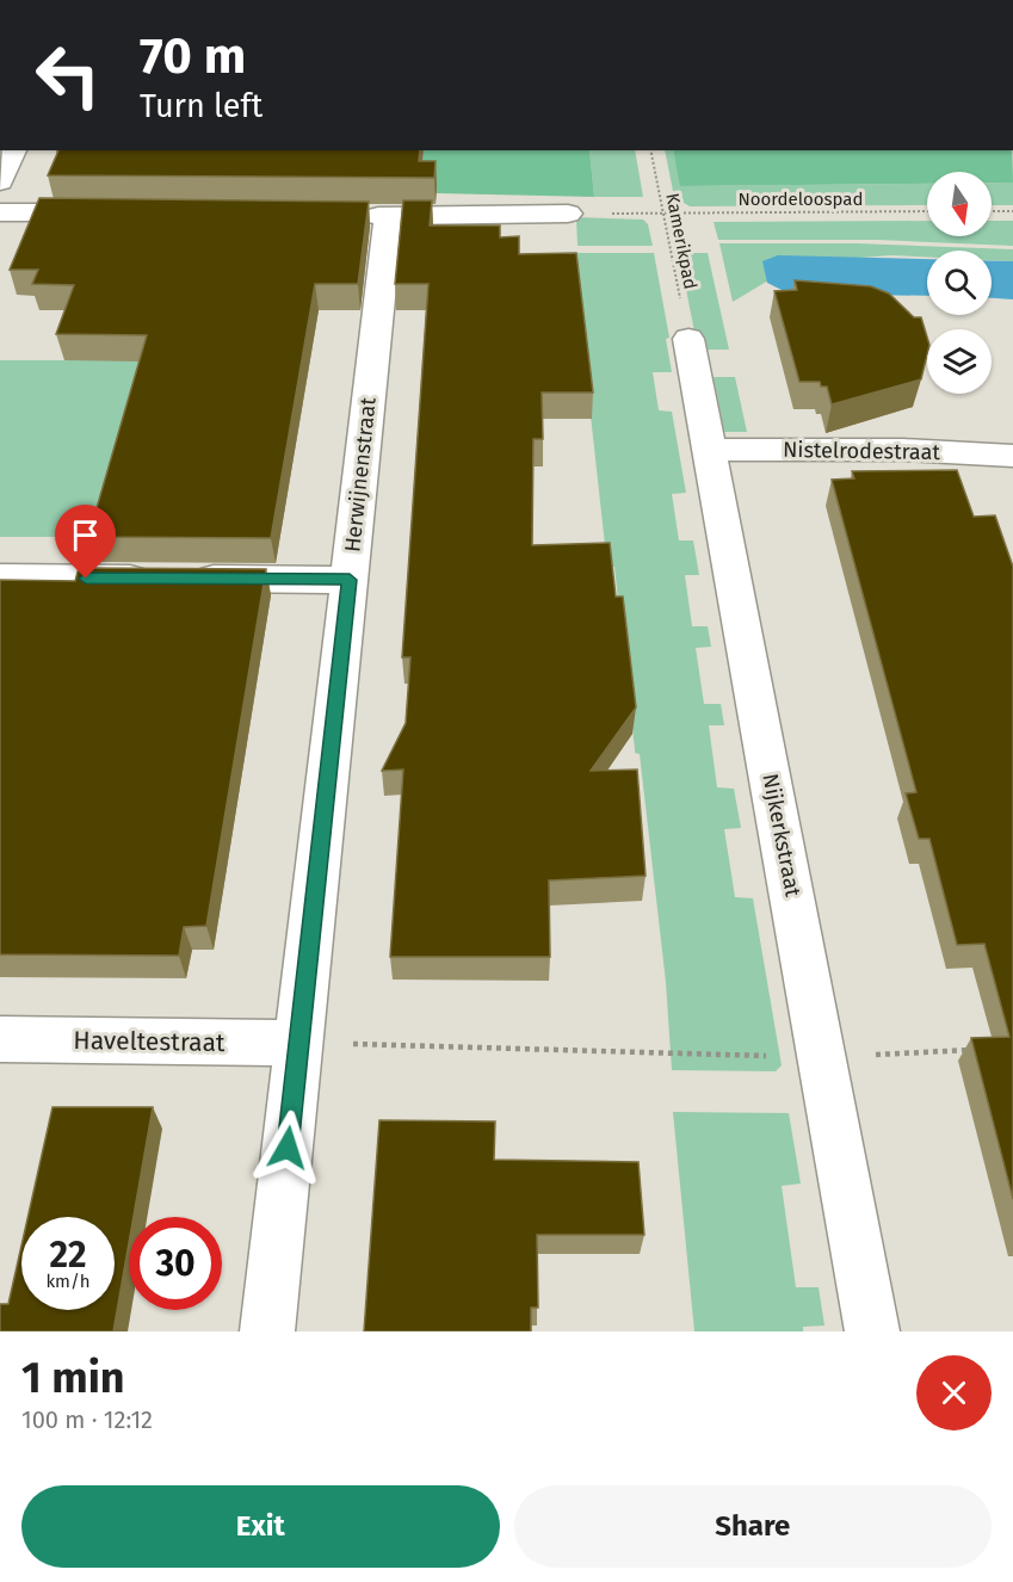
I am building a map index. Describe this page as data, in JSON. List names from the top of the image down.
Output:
{
  "streets": {
    "street": [
      "Nistelrodestraat",
      "Herwijnenstraat",
      "Nijkerkstraat",
      "Haveltestraat"
    ],
    "path": ["Noordeloospad", "Kamerikpad"]
  },
  "crossings": [
    ["Noordeloospad", "Kamerikpad"],
    ["Kamerikpad", "Nijkerkstraat"],
    ["Nistelrodestraat", "Nijkerkstraat"],
    ["Herwijnenstraat", "Haveltestraat"]
  ],
  "north": "bottom",
  "page": {
    "turn": ["70 m", "Turn left"],
    "speed": "22 km/h",
    "limit": "30",
    "heading": ["1 min", "100 m · 12:12"],
    "buttons": ["Exit", "Share"]
  }
}
